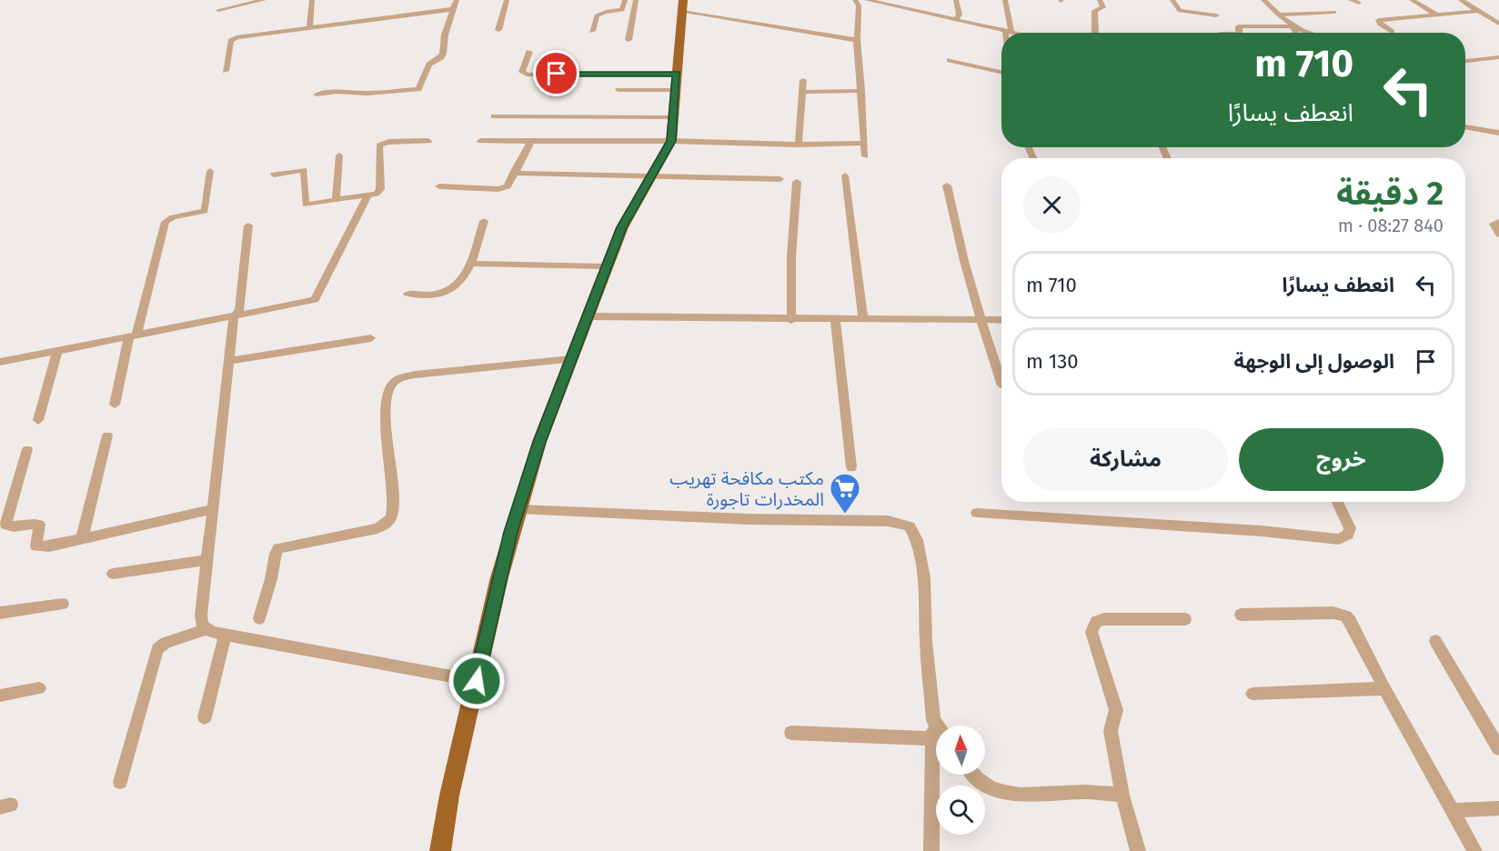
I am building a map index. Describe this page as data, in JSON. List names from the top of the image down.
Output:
{
  "places": {
    "supermarket": ["مكتب مكافحة تهريب المخدرات تاجورة"]
  },
  "north": "top",
  "page": {
    "turn": ["710 m", "انعطف يسارًا"],
    "heading": ["2 دقيقة", "840 m · 08:27"],
    "list": [
      {
        "name": "انعطف يسارًا",
        "value": "710 m"
      },
      {
        "name": "الوصول إلى الوجهة",
        "value": "130 m"
      }
    ],
    "buttons": ["خروج", "مشاركة"]
  }
}
